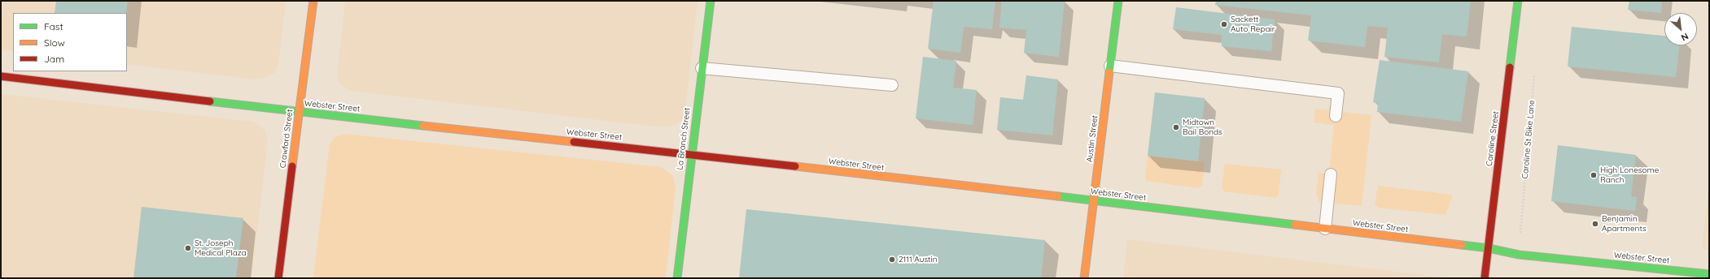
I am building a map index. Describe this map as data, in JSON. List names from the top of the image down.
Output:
{
  "streets": {
    "main road": [
      "Webster Street",
      "Crawford Street",
      "La Branch Street",
      "Austin Street",
      "Caroline Street"
    ],
    "path": ["Caroline St Bike Lane"]
  },
  "crossings": [
    ["Webster Street", "Crawford Street"],
    ["Webster Street", "La Branch Street"],
    ["Webster Street", "Austin Street"],
    ["Webster Street", "Caroline Street"],
    ["Webster Street", "Caroline St Bike Lane"]
  ],
  "places": [
    "Sackett Auto Repair",
    "Midtown Bail Bonds",
    "High Lonesome Ranch",
    "Benjamin Apartments",
    "St. Joseph Medical Plaza",
    "2111 Austin"
  ],
  "legend": ["Fast", "Slow", "Jam"],
  "north": "bottom right"
}
